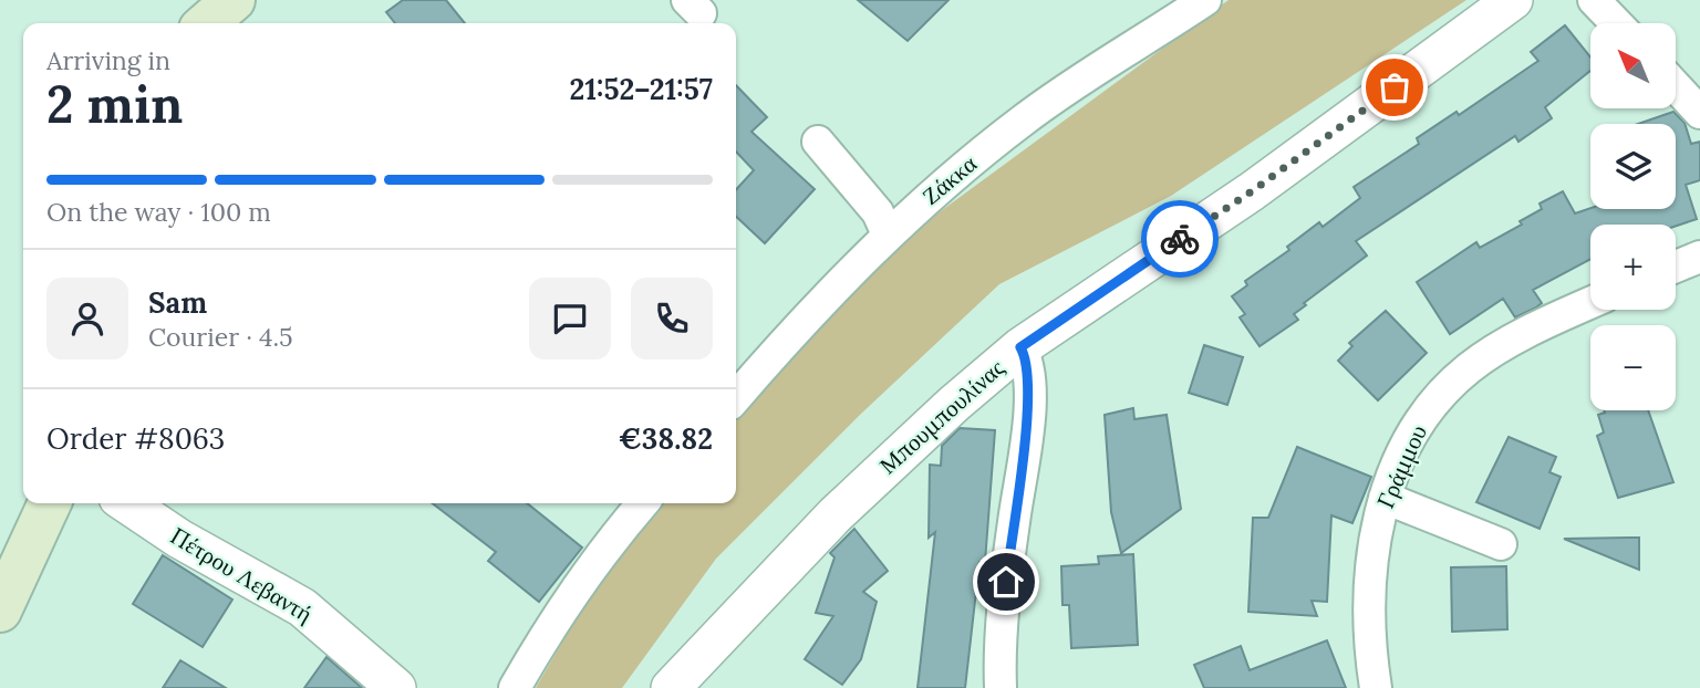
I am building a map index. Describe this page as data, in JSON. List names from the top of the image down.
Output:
{
  "streets": {
    "street": [
      "Ζάκκα",
      "Μπουμπουλίνας",
      "Γράμμου",
      "Πέτρου Λεβαντή"
    ]
  },
  "north": "top left",
  "page": {
    "map_buttons": ["+", "−"],
    "heading": ["2 min", "Arriving in", "21:52–21:57"],
    "panel": [
      "Sam",
      "Courier · 4.5",
      "Order #8063",
      "€38.82"
    ],
    "bar": "On the way · 100 m"
  }
}
